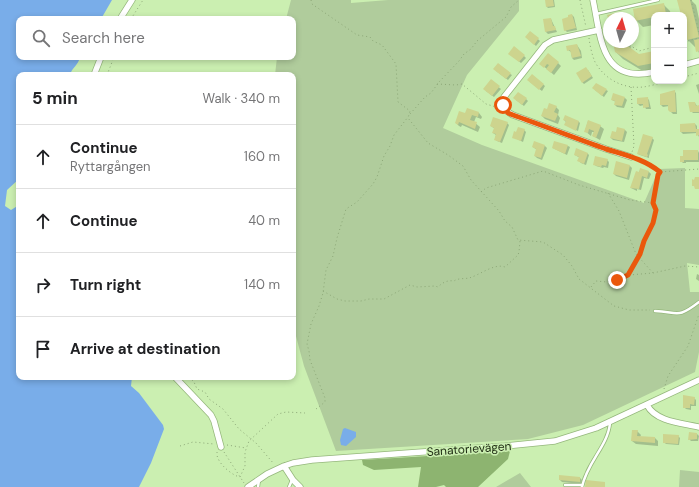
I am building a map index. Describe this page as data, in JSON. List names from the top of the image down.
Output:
{
  "streets": {
    "street": ["Sanatorievägen"]
  },
  "north": "top",
  "page": {
    "map_buttons": ["+", "−"],
    "search": "Search here",
    "heading": ["5 min", "Walk · 340 m"],
    "list": [
      ["Continue", "Ryttargången", "160 m"],
      ["Continue", "40 m"],
      ["Turn right", "140 m"],
      "Arrive at destination"
    ]
  }
}
